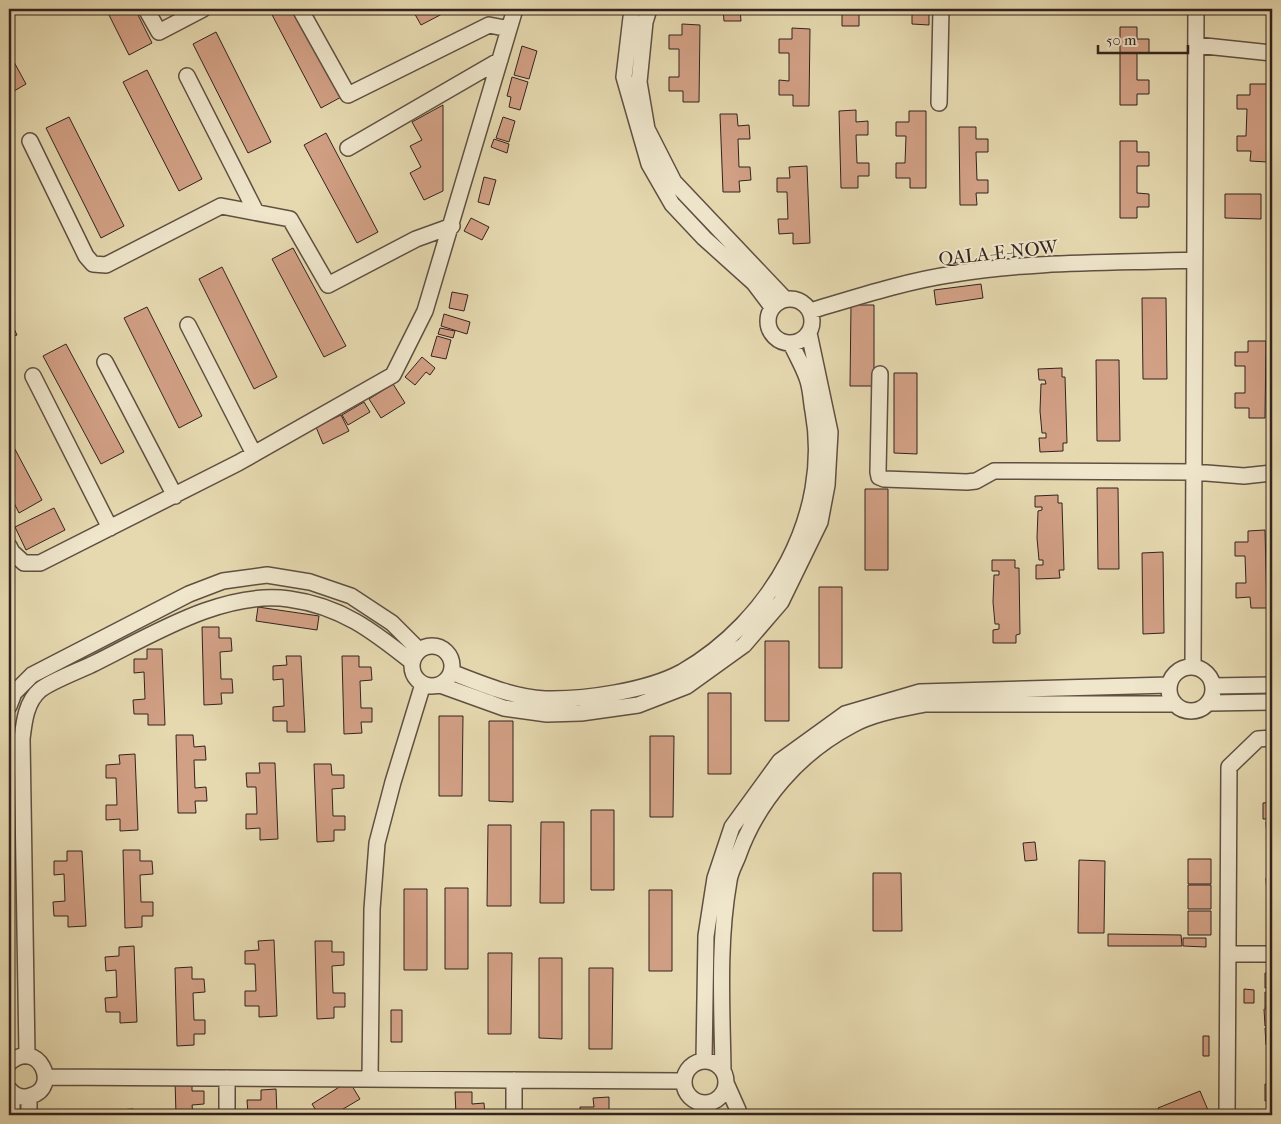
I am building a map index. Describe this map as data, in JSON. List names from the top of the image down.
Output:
{
  "streets": {
    "street": ["QALA-E-NOW"]
  },
  "scale_bar": "50 m"
}
